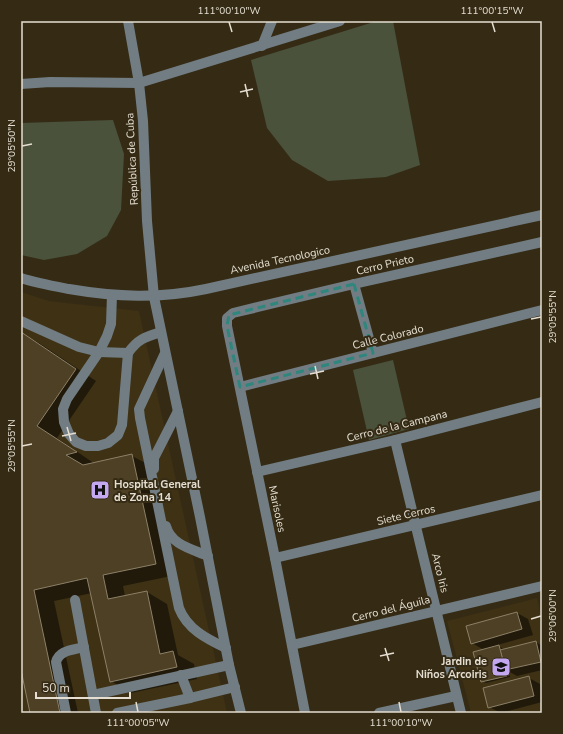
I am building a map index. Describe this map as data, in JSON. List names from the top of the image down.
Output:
{
  "streets": {
    "street": [
      "República de Cuba",
      "Avenida Tecnologico",
      "Cerro Prieto",
      "Calle Colorado",
      "Cerro de la Campana",
      "Marisoles",
      "Siete Cerros",
      "Arco Iris",
      "Cerro del Águila"
    ]
  },
  "crossings": [
    ["República de Cuba", "Avenida Tecnologico"],
    ["Cerro Prieto", "Marisoles"],
    ["Calle Colorado", "Marisoles"],
    ["Cerro de la Campana", "Marisoles"],
    ["Cerro de la Campana", "Arco Iris"],
    ["Marisoles", "Siete Cerros"],
    ["Marisoles", "Cerro del Águila"],
    ["Siete Cerros", "Arco Iris"],
    ["Arco Iris", "Cerro del Águila"]
  ],
  "places": {
    "hospital": ["Hospital General de Zona 14"],
    "school or university": ["Jardin de Niños Arcoiris"]
  },
  "scale_bar": "50 m",
  "coordinates": [
    "111°00'10\"W",
    "111°00'15\"W",
    "29°05'50\"N",
    "29°05'55\"N",
    "29°06'00\"N",
    "111°00'05\"W"
  ]
}
